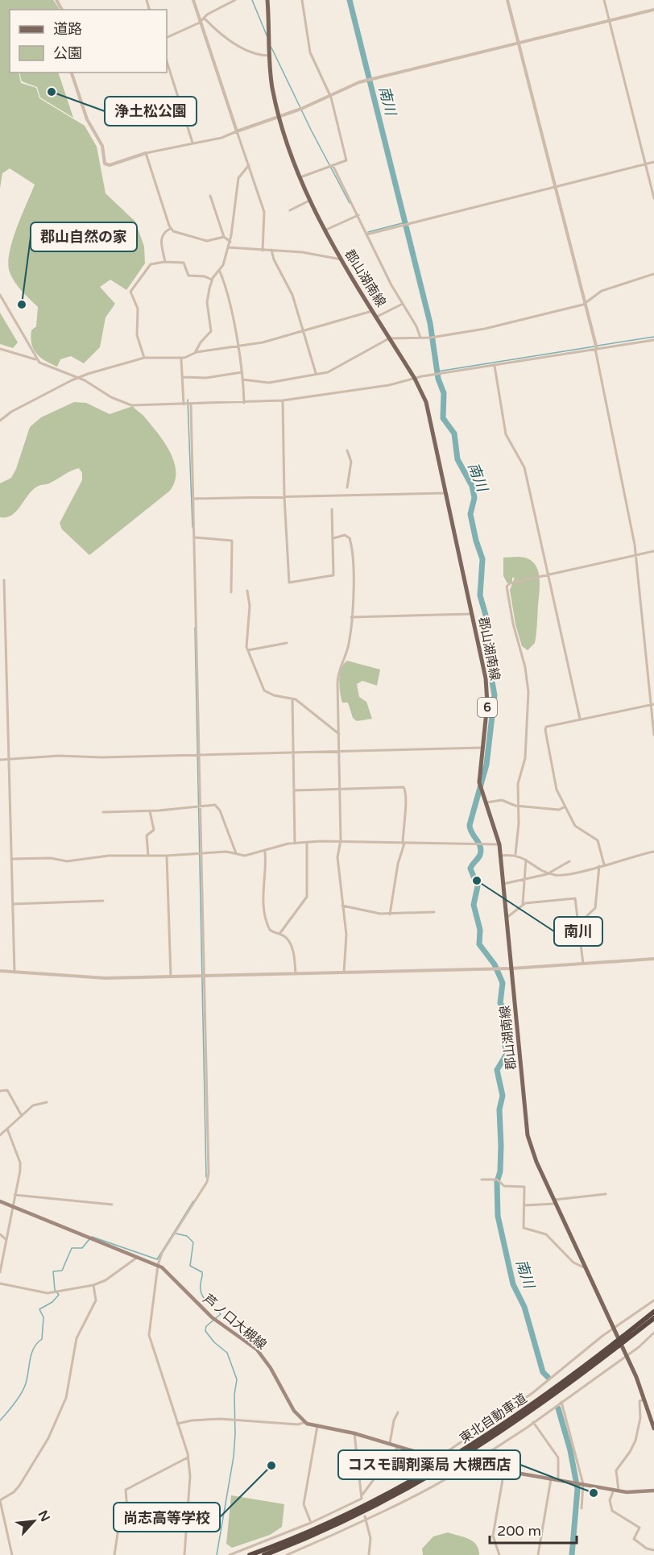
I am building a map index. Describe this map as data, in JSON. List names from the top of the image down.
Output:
{
  "streets": {
    "highway": ["東北自動車道"],
    "main road": ["郡山湖南線", "6", "芦ノ口大槻線"]
  },
  "water": ["南川"],
  "places": [
    "浄土松公園",
    "郡山自然の家",
    "南川",
    "尚志高等学校",
    "コスモ調剤薬局 大槻西店"
  ],
  "legend": ["道路", "公園"],
  "scale_bar": "200 m",
  "north": "top right"
}
